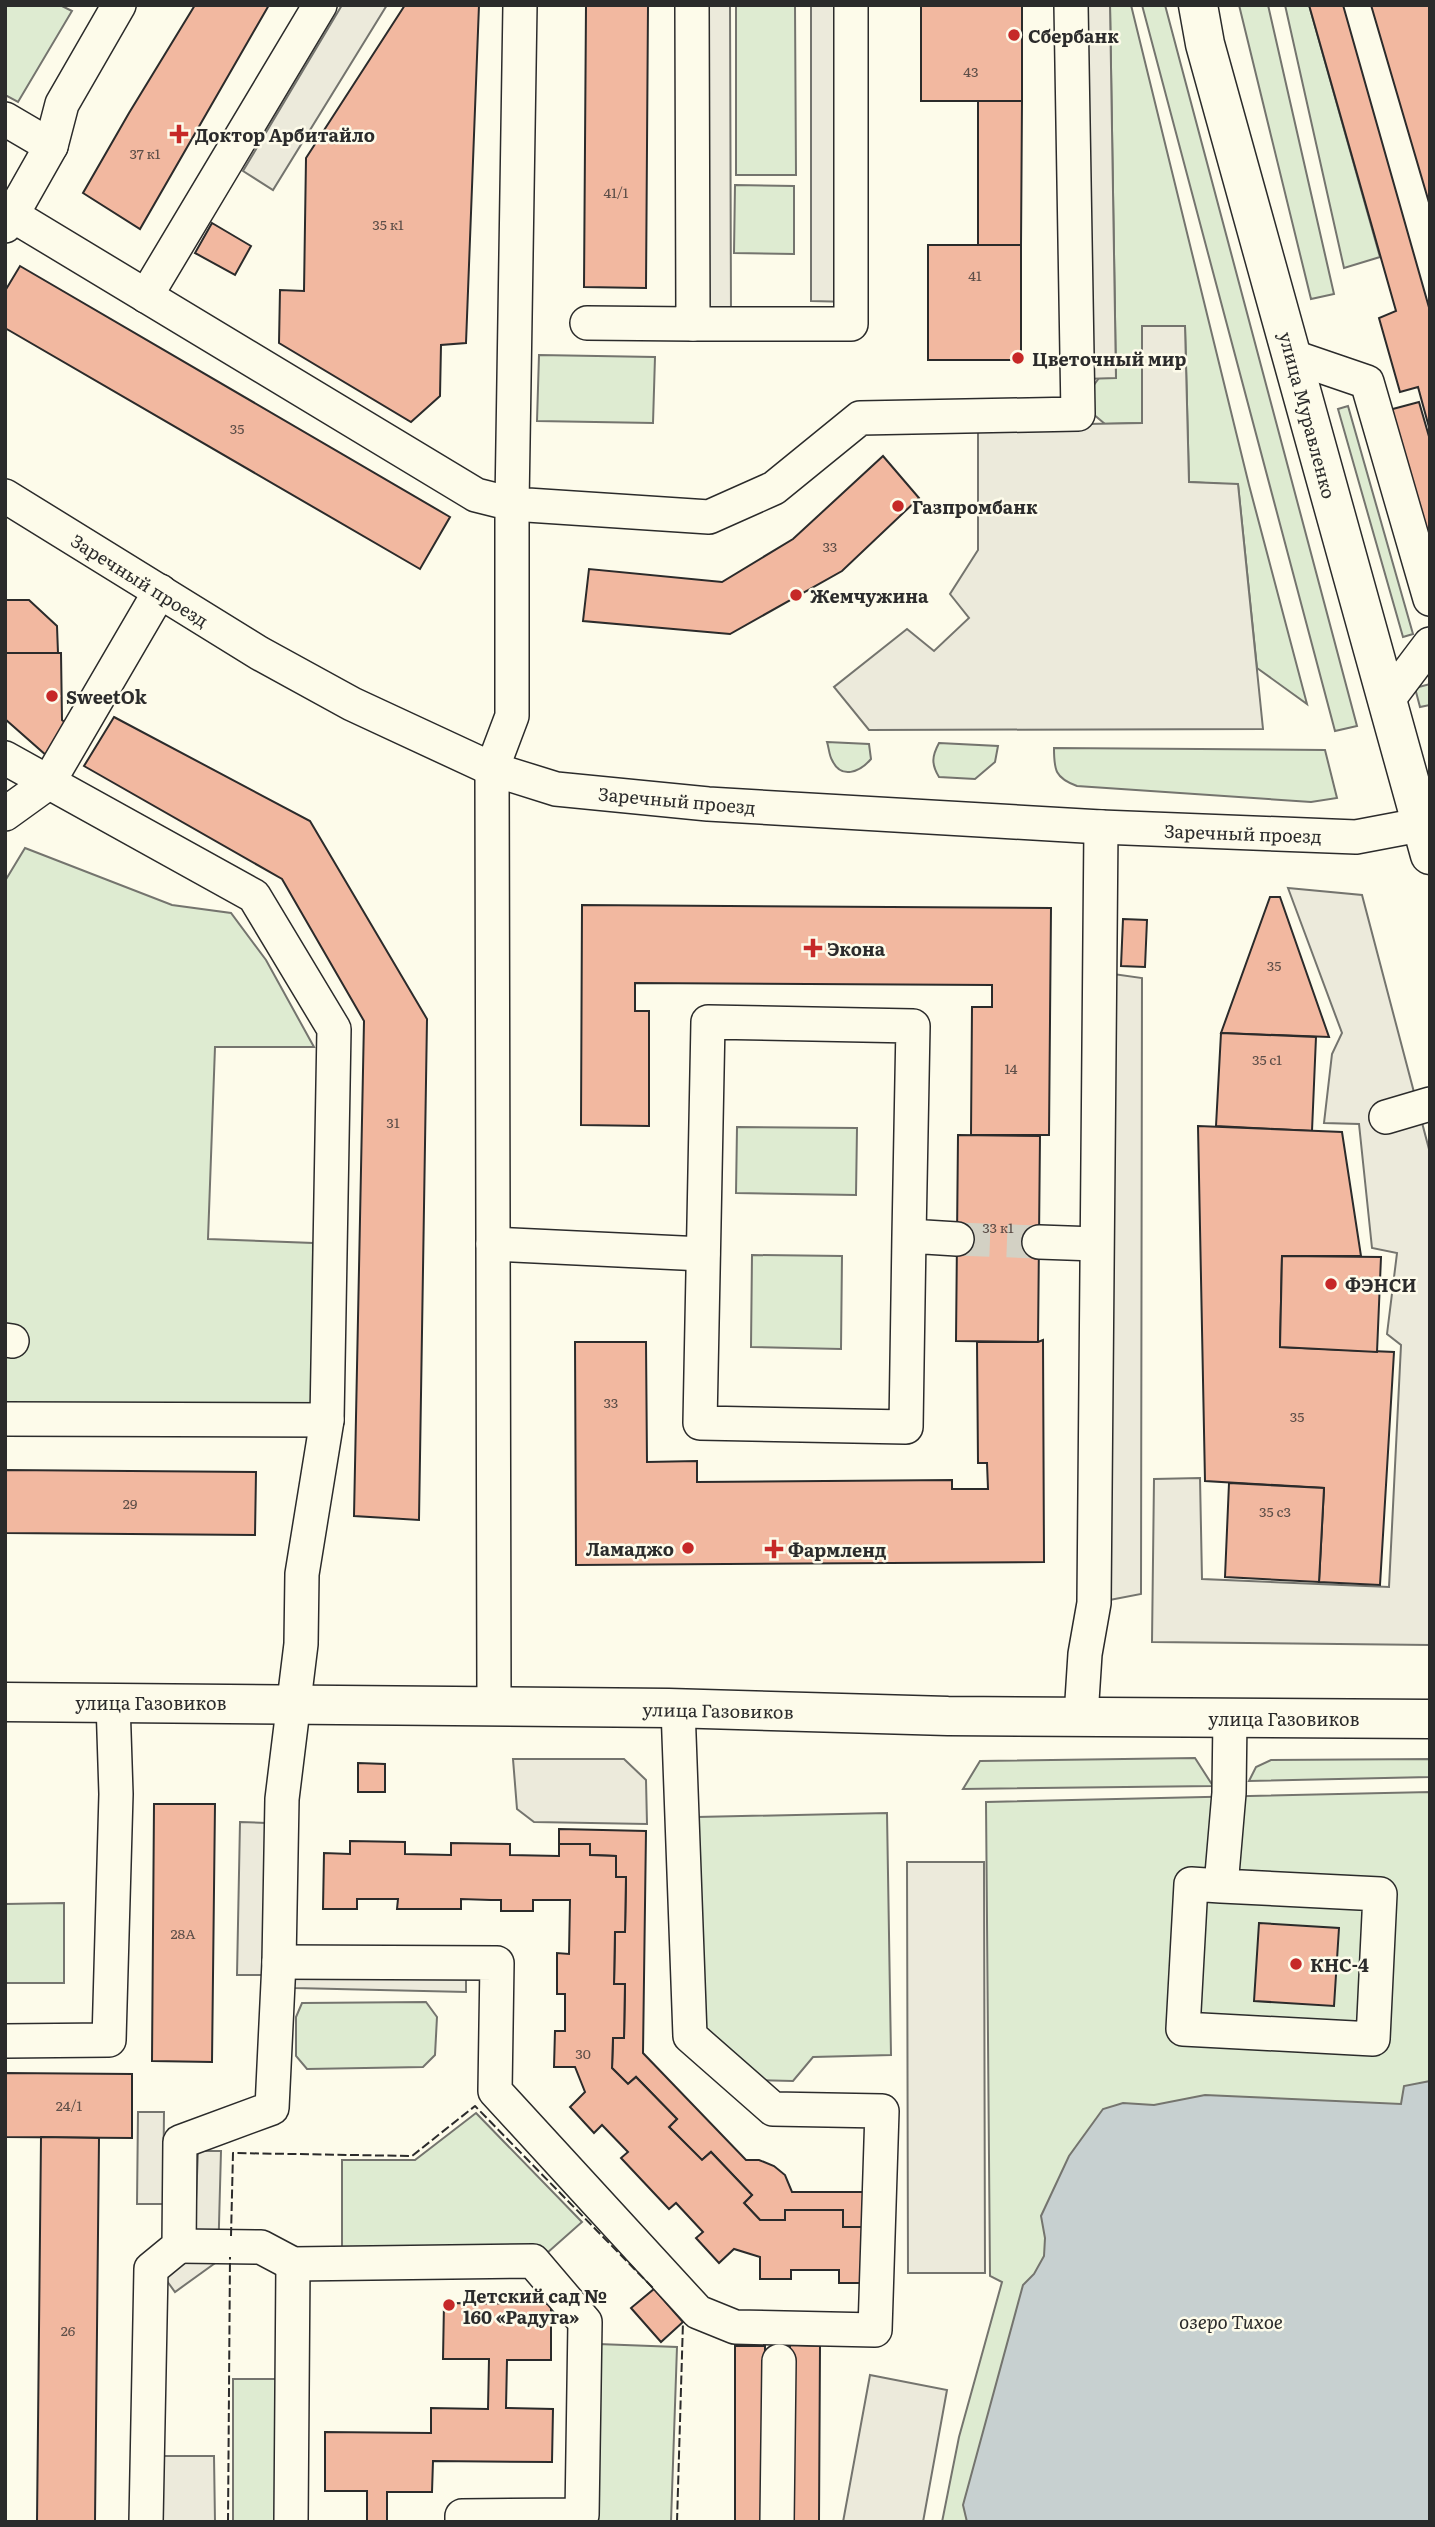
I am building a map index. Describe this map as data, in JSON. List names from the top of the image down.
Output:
{
  "streets": {
    "main road": ["улица Муравленко", "улица Газовиков"],
    "street": ["Заречный проезд"]
  },
  "crossings": [
    ["улица Муравленко", "Заречный проезд"]
  ],
  "water": ["озеро Тихое"],
  "places": {
    "other": [
      "Сбербанк",
      "Цветочный мир",
      "Газпромбанк",
      "Жемчужина",
      "SweetOk",
      "ФЭНСИ",
      "Ламаджо",
      "КНС-4",
      "Детский сад № 160 «Радуга»"
    ],
    "health": ["Доктор Арбитайло", "Экона", "Фармленд"]
  },
  "house_numbers": [
    "43",
    "37 к1",
    "41/1",
    "35 к1",
    "41",
    "35",
    "33",
    "35",
    "35 с1",
    "14",
    "31",
    "33 к1",
    "33",
    "35",
    "29",
    "35 с3",
    "28А",
    "30",
    "24/1",
    "26"
  ]
}
